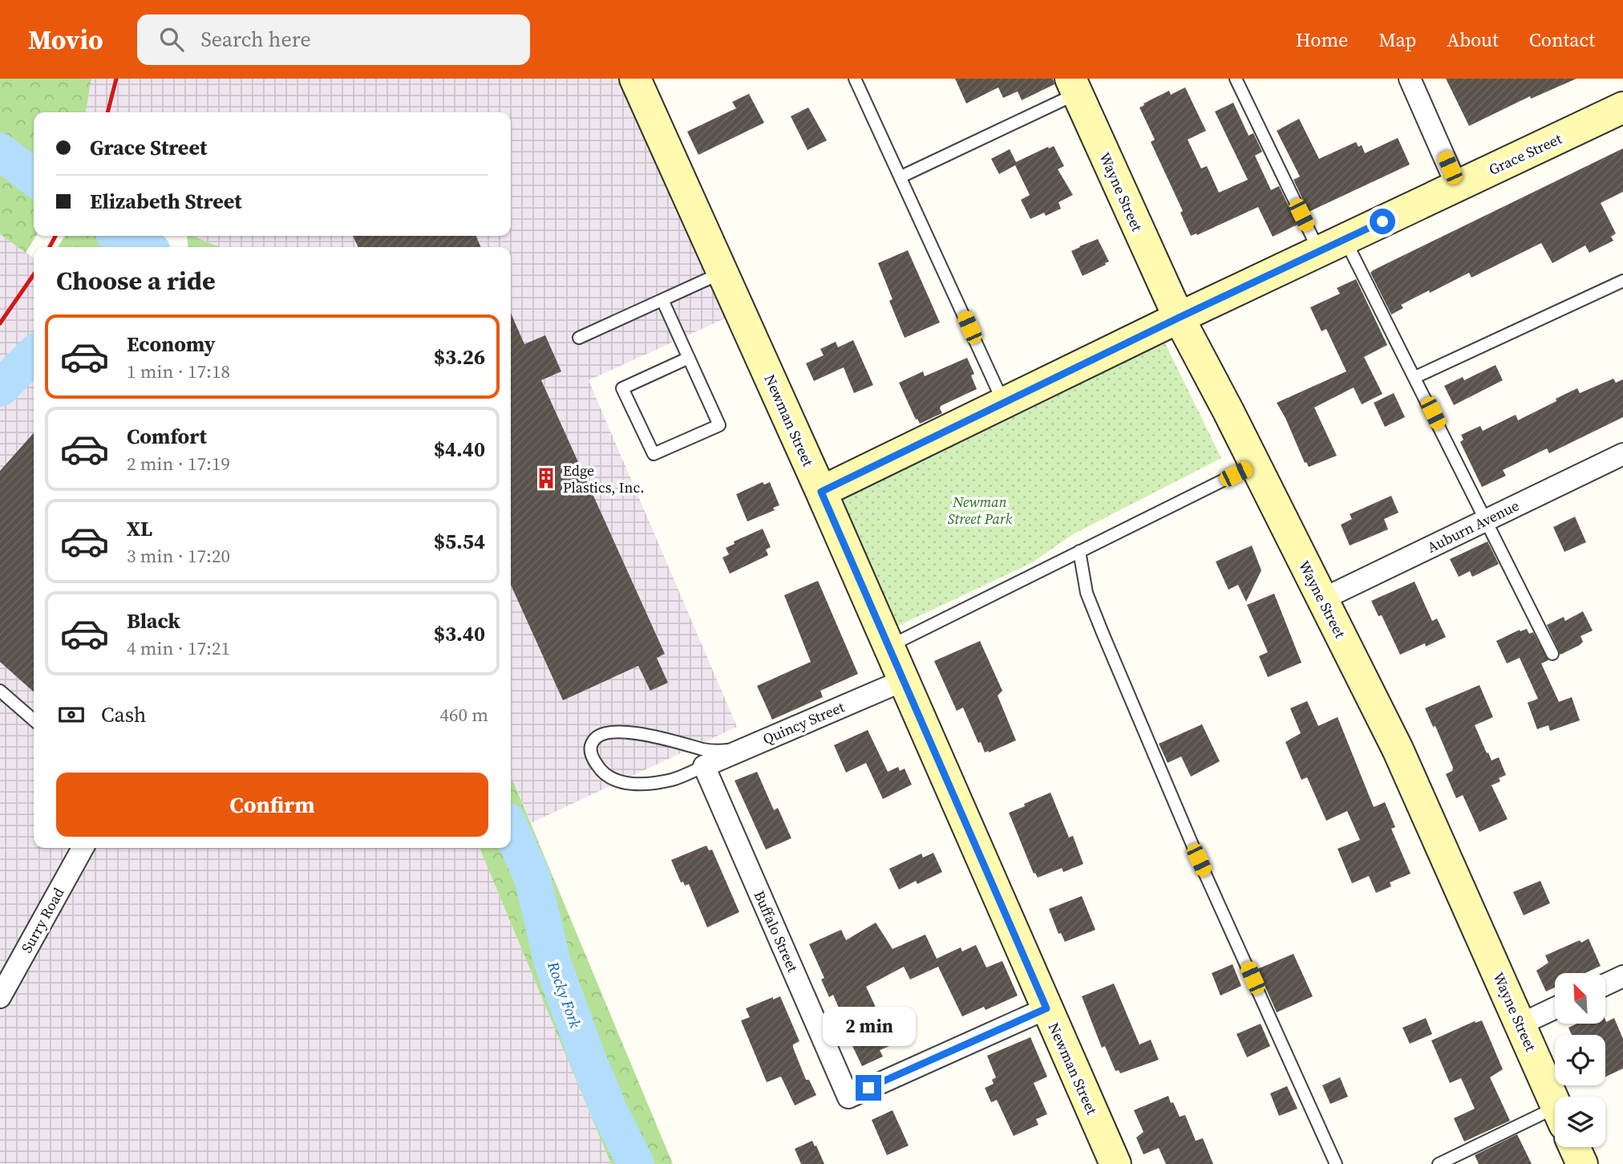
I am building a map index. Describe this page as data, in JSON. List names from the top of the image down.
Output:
{
  "streets": {
    "street": [
      "Grace Street",
      "Wayne Street",
      "Newman Street",
      "Auburn Avenue",
      "Quincy Street",
      "Surry Road",
      "Buffalo Street"
    ]
  },
  "crossings": [
    ["Grace Street", "Wayne Street"],
    ["Grace Street", "Newman Street"],
    ["Wayne Street", "Auburn Avenue"],
    ["Newman Street", "Quincy Street"],
    ["Newman Street", "Buffalo Street"],
    ["Quincy Street", "Buffalo Street"]
  ],
  "water": ["Rocky Fork"],
  "parks": ["Newman Street Park"],
  "places": {
    "building": ["Edge Plastics, Inc."]
  },
  "north": "top left",
  "page": {
    "header": "Movio",
    "search": "Search here",
    "nav": [
      "Home",
      "Map",
      "About",
      "Contact"
    ],
    "banner": ["Grace Street", "Elizabeth Street"],
    "heading": "Choose a ride",
    "list": [
      {
        "name": "Economy",
        "note": "1 min · 17:18",
        "value": "$3.26"
      },
      {
        "name": "Comfort",
        "note": "2 min · 17:19",
        "value": "$4.40"
      },
      {
        "name": "XL",
        "note": "3 min · 17:20",
        "value": "$5.54"
      },
      {
        "name": "Black",
        "note": "4 min · 17:21",
        "value": "$3.40"
      }
    ],
    "pay": ["Cash", "460 m"],
    "buttons": "Confirm",
    "bubble": "2 min"
  }
}
